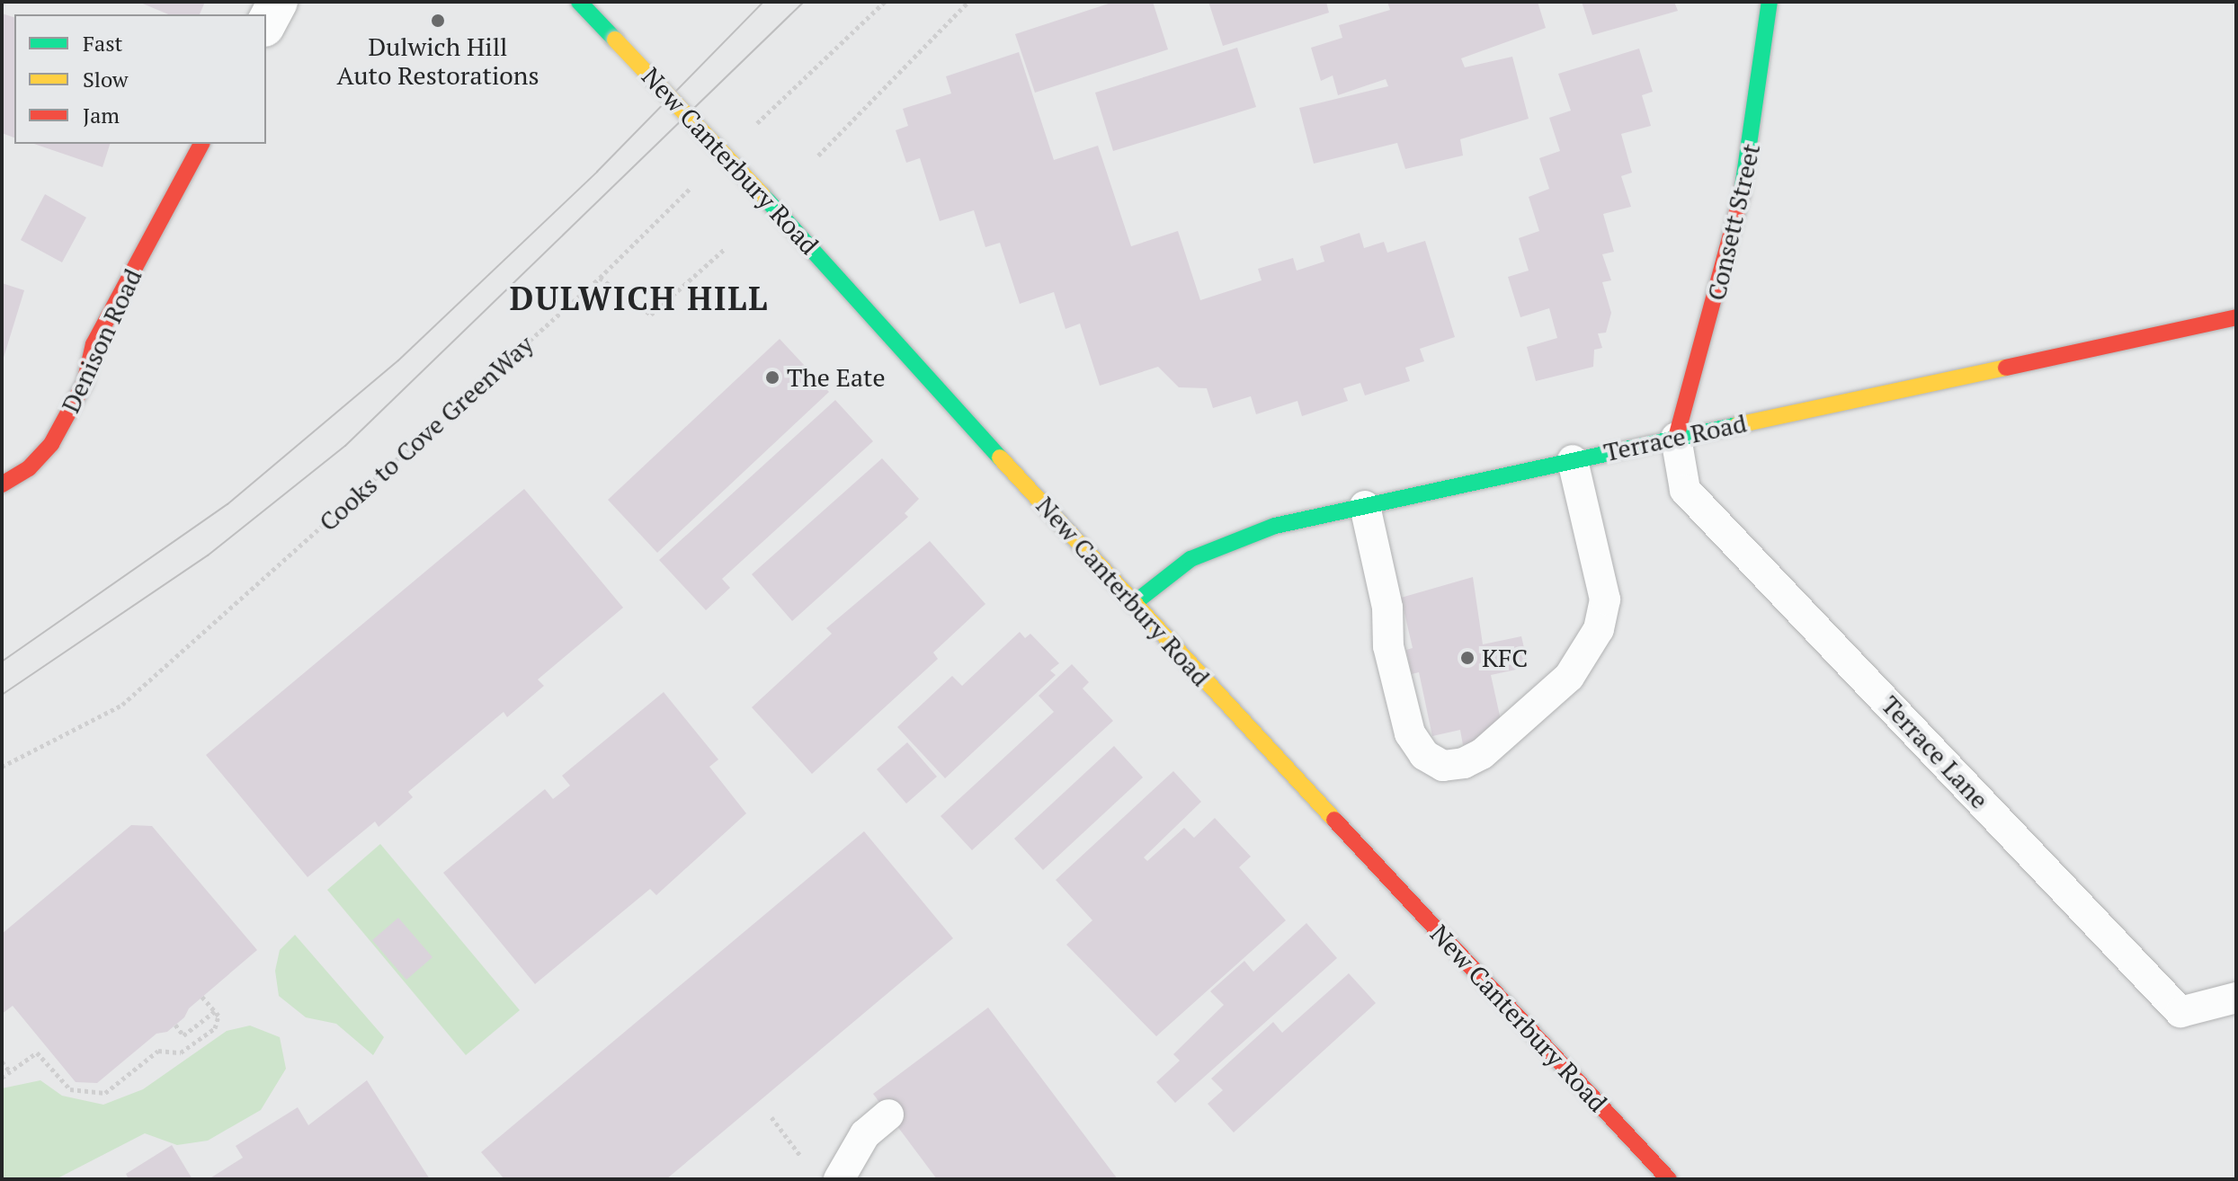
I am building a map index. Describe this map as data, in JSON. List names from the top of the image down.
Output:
{
  "streets": {
    "main road": [
      "New Canterbury Road",
      "Consett Street",
      "Denison Road",
      "Terrace Road"
    ],
    "lane": ["Terrace Lane"],
    "path": ["Cooks to Cove GreenWay"]
  },
  "crossings": [
    ["New Canterbury Road", "Terrace Road"],
    ["Consett Street", "Terrace Road"],
    ["Consett Street", "Terrace Lane"],
    ["Terrace Road", "Terrace Lane"]
  ],
  "districts": ["DULWICH HILL"],
  "places": ["Dulwich Hill Auto Restorations", "The Eate", "KFC"],
  "legend": ["Fast", "Slow", "Jam"]
}
